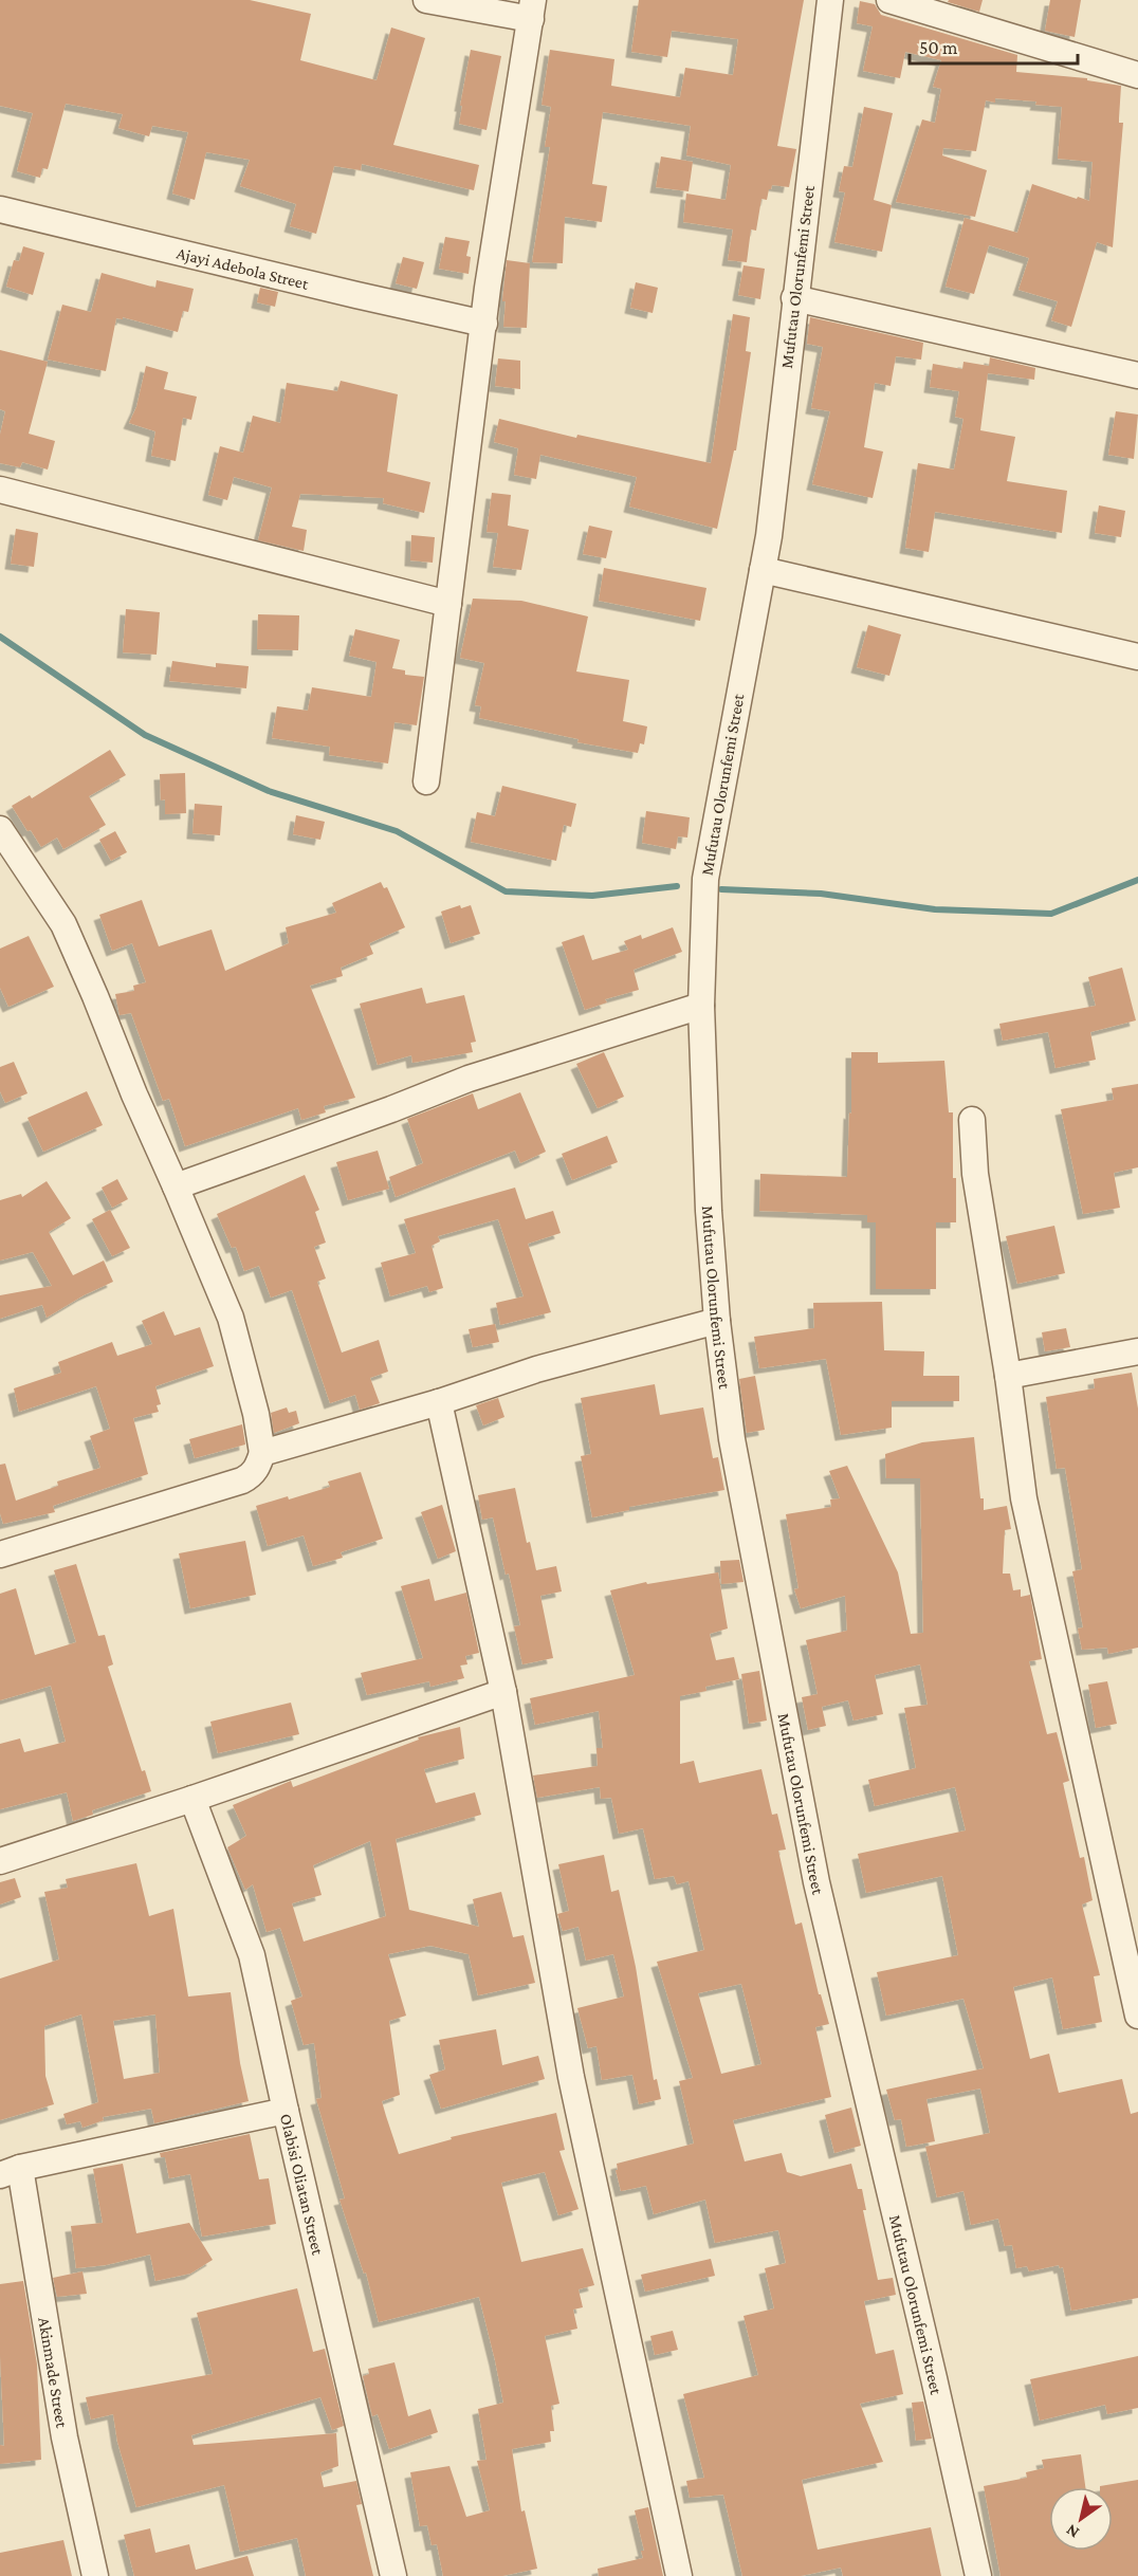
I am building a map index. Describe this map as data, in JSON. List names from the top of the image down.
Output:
{
  "streets": {
    "street": [
      "Ajayi Adebola Street",
      "Mufutau Olorunfemi Street",
      "Olabisi Oliatan Street",
      "Akinmade Street"
    ]
  },
  "scale_bar": "50 m",
  "north": "bottom left"
}
